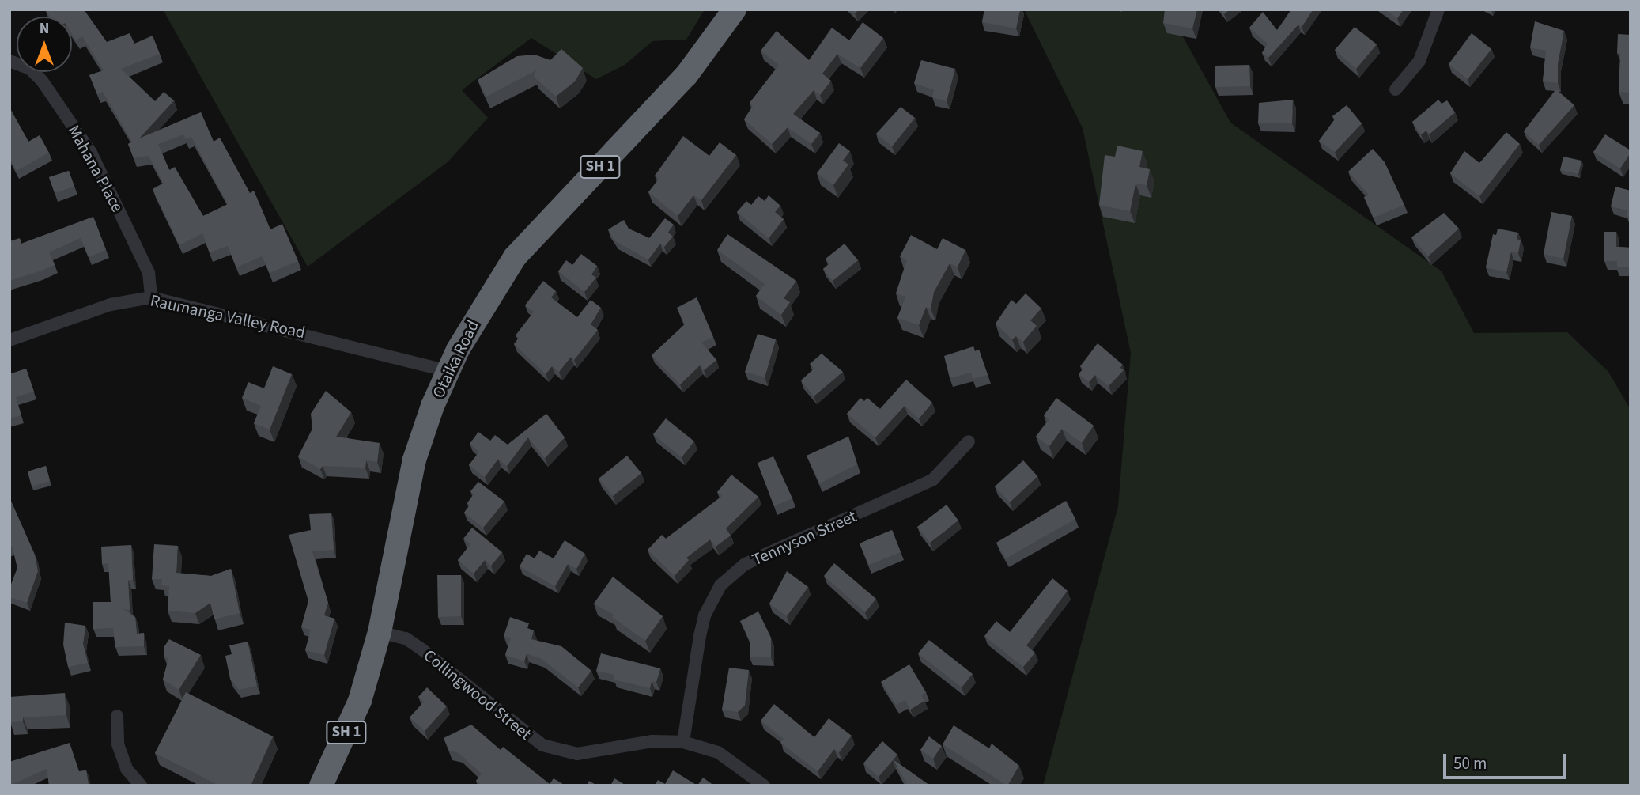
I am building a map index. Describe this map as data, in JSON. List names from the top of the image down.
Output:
{
  "streets": {
    "highway": ["SH 1", "Otaika Road"],
    "street": [
      "Mahana Place",
      "Raumanga Valley Road",
      "Tennyson Street",
      "Collingwood Street"
    ]
  },
  "crossings": [
    ["Mahana Place", "Raumanga Valley Road"],
    ["Raumanga Valley Road", "Otaika Road"],
    ["Otaika Road", "Collingwood Street"],
    ["Tennyson Street", "Collingwood Street"]
  ],
  "scale_bar": "50 m",
  "north": "top"
}
